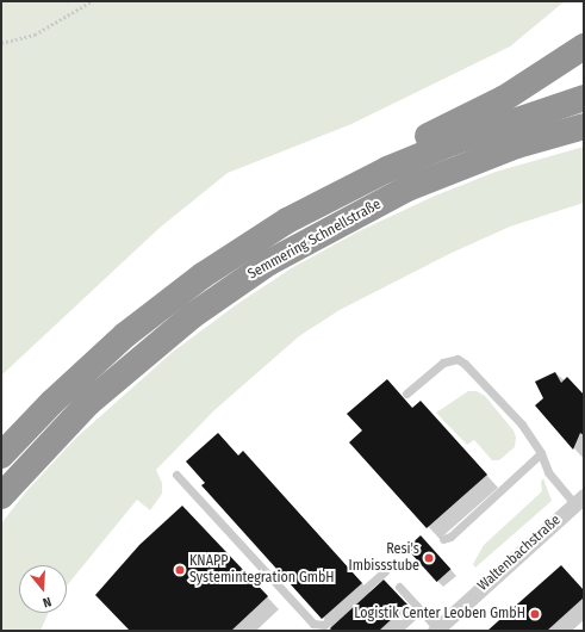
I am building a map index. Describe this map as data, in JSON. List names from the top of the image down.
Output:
{
  "streets": {
    "highway": ["Semmering Schnellstraße"],
    "street": ["Waltenbachstraße"]
  },
  "places": ["Resi's Imbissstube", "KNAPP Systemintegration GmbH", "Logistik Center Leoben GmbH"],
  "north": "bottom"
}
